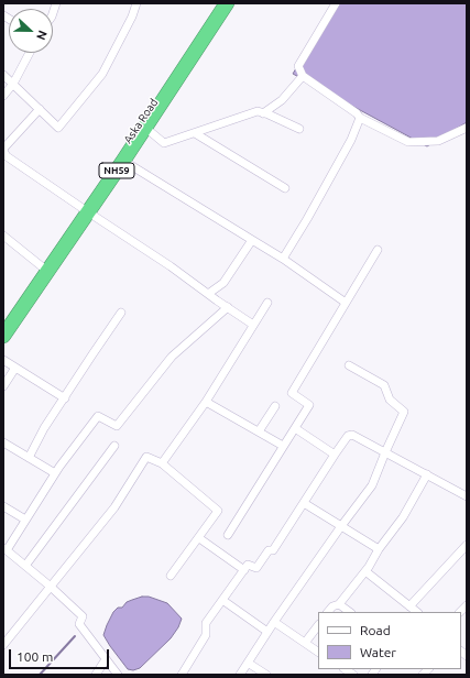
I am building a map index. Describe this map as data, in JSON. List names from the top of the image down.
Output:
{
  "streets": {
    "highway": ["Aska Road", "NH59"]
  },
  "crossings": [
    ["Aska Road", "NH59"]
  ],
  "legend": ["Road", "Water"],
  "scale_bar": "100 m",
  "north": "right"
}
